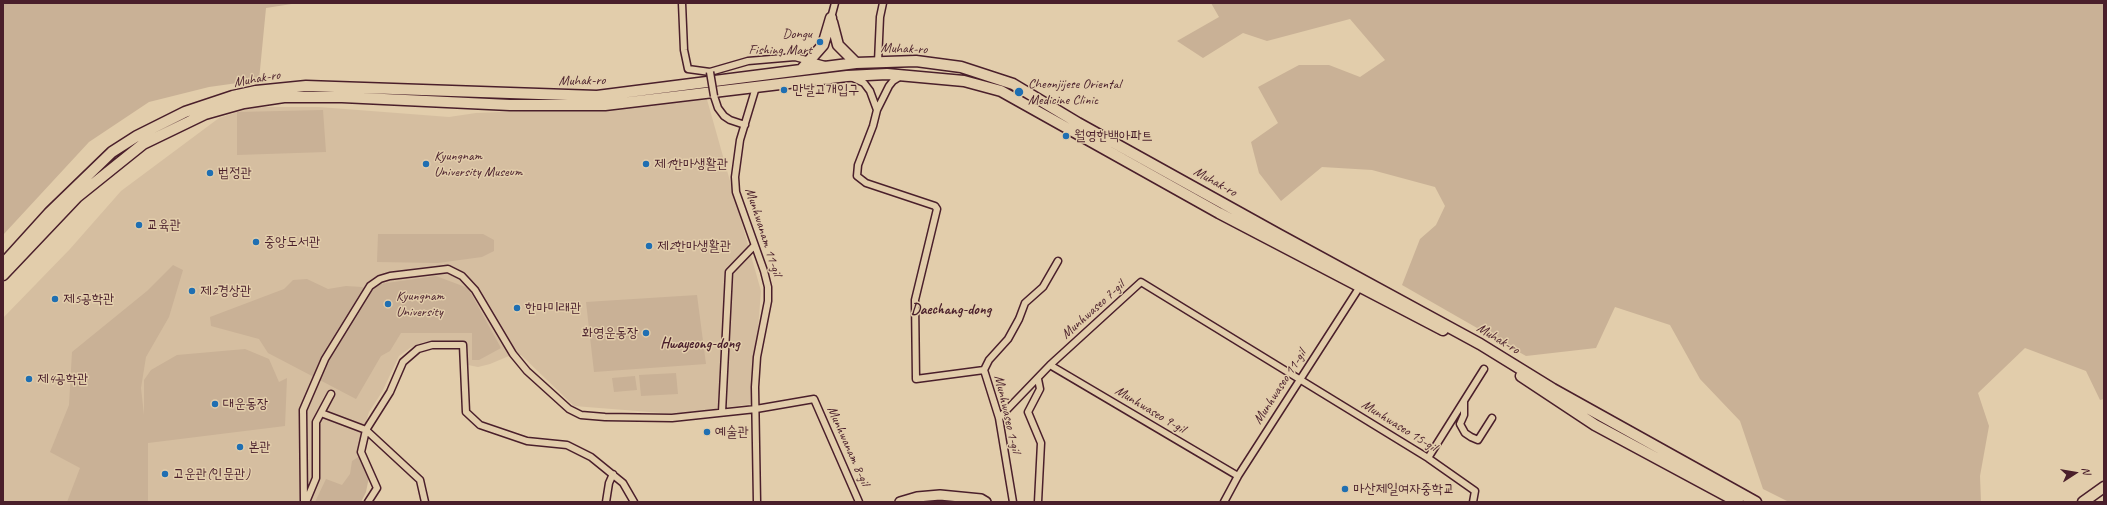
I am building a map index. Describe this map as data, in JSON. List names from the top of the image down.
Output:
{
  "streets": {
    "main road": ["Muhak-ro"],
    "street": [
      "Munhwanam 11-gil",
      "Munhwaseo 7-gil",
      "Munhwaseo 11-gil",
      "Munhwaseo 9-gil",
      "Munhwaseo 1-gil",
      "Munhwaseo 15-gil",
      "Munhwanam 8-gil"
    ]
  },
  "crossings": [
    ["Muhak-ro", "Munhwanam 11-gil"],
    ["Muhak-ro", "Munhwaseo 11-gil"],
    ["Muhak-ro", "Munhwaseo 1-gil"],
    ["Munhwanam 11-gil", "Munhwanam 8-gil"],
    ["Munhwaseo 7-gil", "Munhwaseo 11-gil"],
    ["Munhwaseo 7-gil", "Munhwaseo 9-gil"],
    ["Munhwaseo 7-gil", "Munhwaseo 1-gil"],
    ["Munhwaseo 7-gil", "Munhwaseo 15-gil"],
    ["Munhwaseo 11-gil", "Munhwaseo 9-gil"],
    ["Munhwaseo 11-gil", "Munhwaseo 15-gil"]
  ],
  "districts": ["Daechang-dong", "Hwayeong-dong"],
  "places": [
    "Dongu Fishing Mart",
    "만날고개입구",
    "Cheonjijese Oriental Medicine Clinic",
    "월영한백아파트",
    "Kyungnam University Museum",
    "제1한마생활관",
    "법정관",
    "교육관",
    "중앙도서관",
    "제2한마생활관",
    "제2경상관",
    "제5공학관",
    "Kyungnam University",
    "한마미래관",
    "화영운동장",
    "제4공학관",
    "대운동장",
    "예술관",
    "본관",
    "고운관(인문관)",
    "마산제일여자중학교"
  ],
  "north": "right"
}
